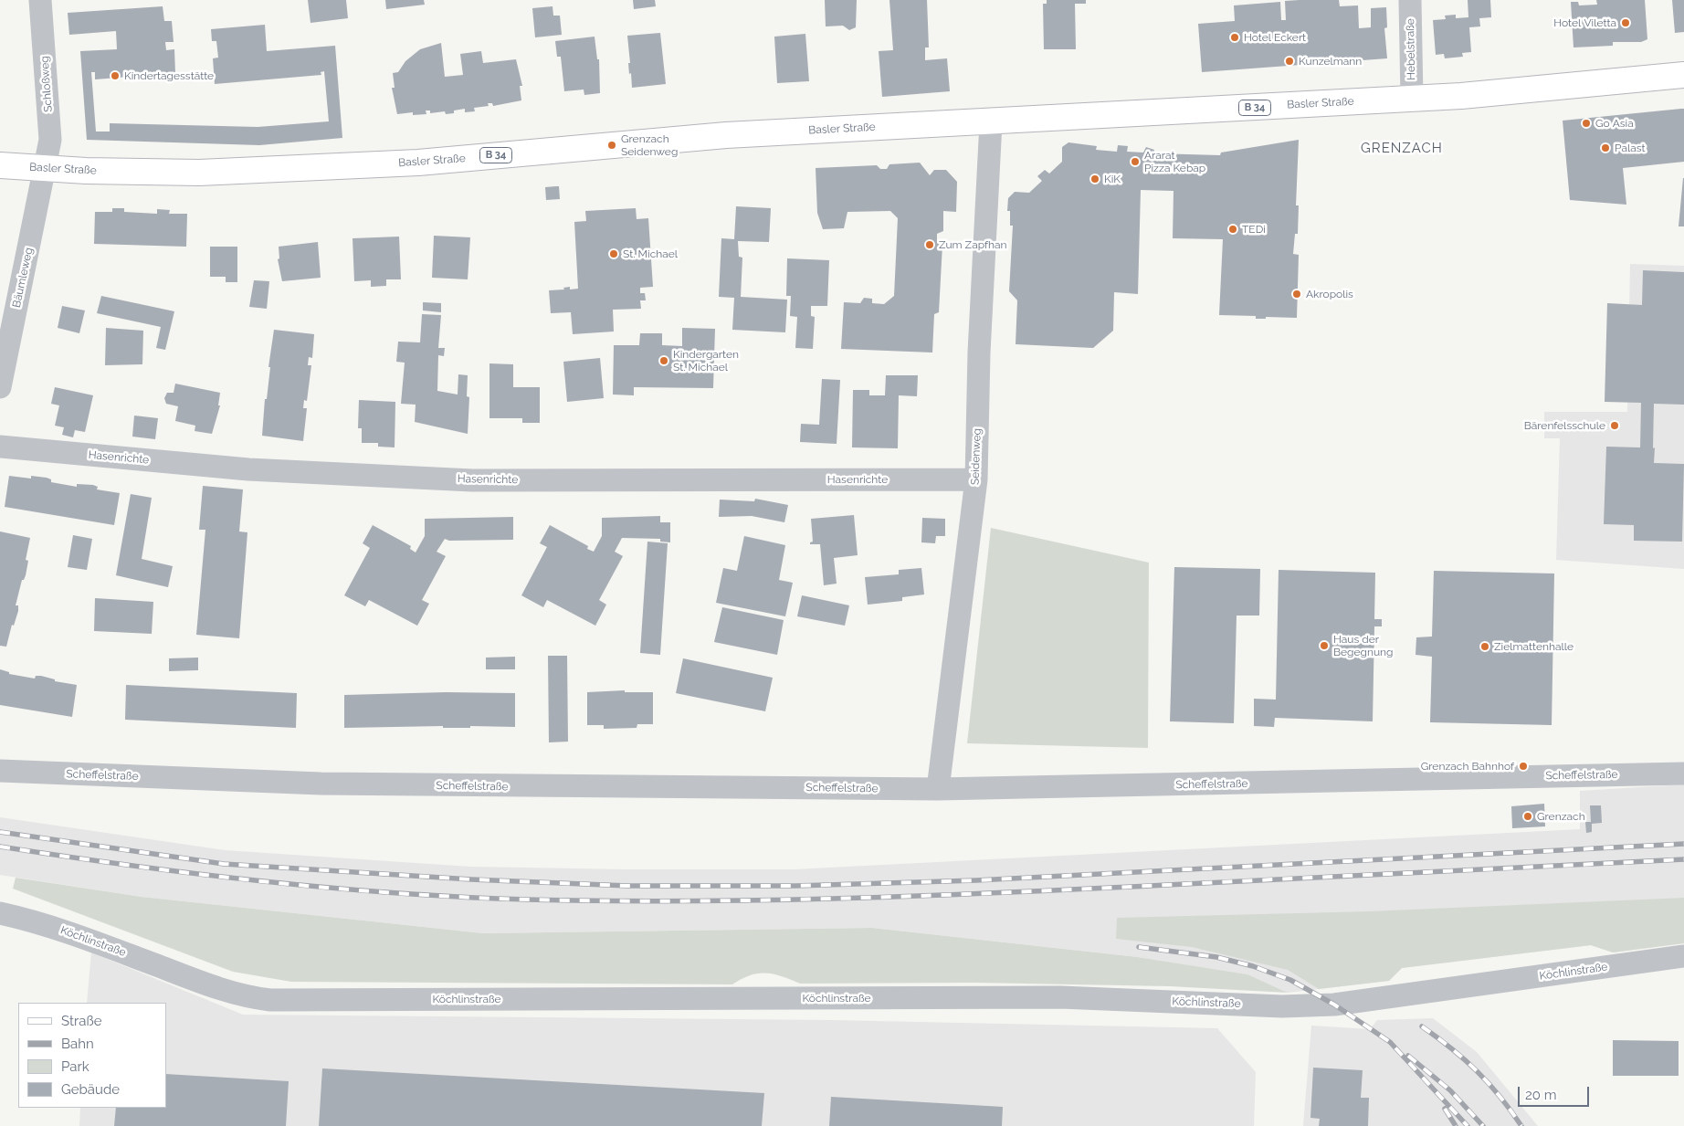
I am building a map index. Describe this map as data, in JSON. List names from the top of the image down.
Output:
{
  "streets": {
    "main road": ["Basler Straße", "B 34"],
    "street": [
      "Hebelstraße",
      "Schloßweg",
      "Bäumleweg",
      "Seidenweg",
      "Hasenrichte",
      "Scheffelstraße",
      "Köchlinstraße"
    ]
  },
  "crossings": [
    ["Hebelstraße", "Basler Straße"],
    ["Schloßweg", "Basler Straße"],
    ["Schloßweg", "Bäumleweg"],
    ["Basler Straße", "Bäumleweg"],
    ["Basler Straße", "Seidenweg"],
    ["Seidenweg", "Hasenrichte"],
    ["Seidenweg", "Scheffelstraße"]
  ],
  "districts": ["GRENZACH"],
  "places": [
    "Hotel Viletta",
    "Hotel Eckert",
    "Kunzelmann",
    "Kindertagesstätte",
    "Go Asia",
    "Grenzach Seidenweg",
    "Palast",
    "Ararat Pizza Kebap",
    "KiK",
    "TEDi",
    "Zum Zapfhan",
    "St. Michael",
    "Akropolis",
    "Kindergarten St. Michael",
    "Bärenfelsschule",
    "Haus der Begegnung",
    "Zielmattenhalle",
    "Grenzach Bahnhof",
    "Grenzach"
  ],
  "legend": [
    "Straße",
    "Bahn",
    "Park",
    "Gebäude"
  ],
  "scale_bar": "20 m"
}
